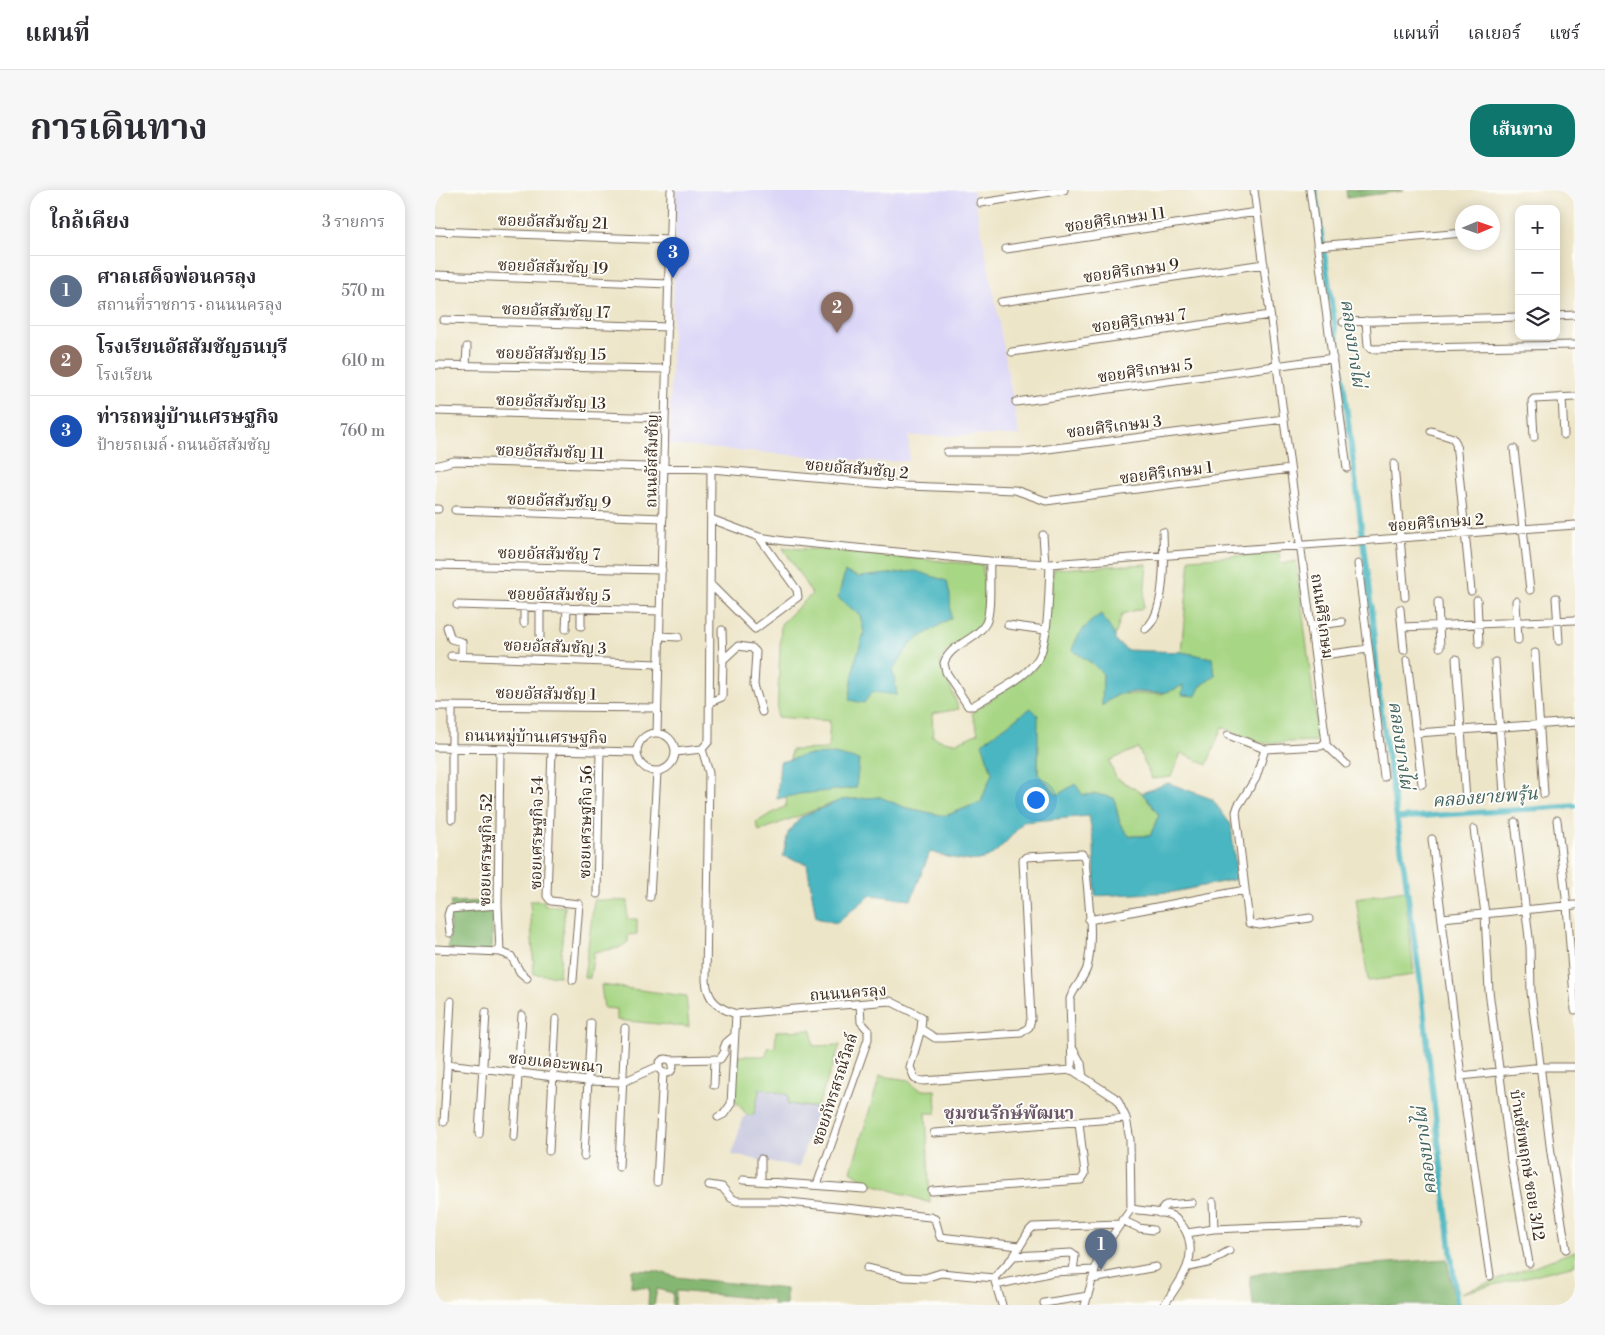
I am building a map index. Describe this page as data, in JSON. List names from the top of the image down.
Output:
{
  "streets": {
    "street": [
      "ซอยศิริเกษม 11",
      "ซอยอัสสัมชัญ 21",
      "ซอยอัสสัมชัญ 19",
      "ซอยศิริเกษม 9",
      "ซอยอัสสัมชัญ 17",
      "ซอยศิริเกษม 7",
      "ซอยอัสสัมชัญ 15",
      "ซอยศิริเกษม 5",
      "ซอยอัสสัมชัญ 13",
      "ซอยศิริเกษม 3",
      "ซอยอัสสัมชัญ 11",
      "ถนนอัสสัมชัญ",
      "ซอยอัสสัมชัญ 2",
      "ซอยศิริเกษม 1",
      "ซอยอัสสัมชัญ 9",
      "ซอยศิริเกษม 2",
      "ซอยอัสสัมชัญ 7",
      "ซอยอัสสัมชัญ 5",
      "ถนนศิริเกษม",
      "ซอยอัสสัมชัญ 3",
      "ซอยอัสสัมชัญ 1",
      "ถนนหมู่บ้านเศรษฐกิจ",
      "ซอยเศรษฐกิจ 56",
      "ซอยเศรษฐกิจ 54",
      "ซอยเศรษฐกิจ 52",
      "ถนนนครลุง",
      "ซอยเดอะพณา",
      "ซอยภัทรสรณ์วิลล์",
      "บ้านชัยพฤกษ์ ซอย 3/12"
    ]
  },
  "crossings": [
    ["ซอยศิริเกษม 11", "ถนนศิริเกษม"],
    ["ซอยอัสสัมชัญ 21", "ถนนอัสสัมชัญ"],
    ["ซอยอัสสัมชัญ 19", "ถนนอัสสัมชัญ"],
    ["ซอยศิริเกษม 9", "ถนนศิริเกษม"],
    ["ซอยอัสสัมชัญ 17", "ถนนอัสสัมชัญ"],
    ["ซอยศิริเกษม 7", "ถนนศิริเกษม"],
    ["ซอยอัสสัมชัญ 15", "ถนนอัสสัมชัญ"],
    ["ซอยศิริเกษม 5", "ถนนศิริเกษม"],
    ["ซอยอัสสัมชัญ 13", "ถนนอัสสัมชัญ"],
    ["ซอยศิริเกษม 3", "ถนนศิริเกษม"],
    ["ซอยอัสสัมชัญ 11", "ถนนอัสสัมชัญ"],
    ["ซอยอัสสัมชัญ 11", "ซอยอัสสัมชัญ 2"],
    ["ถนนอัสสัมชัญ", "ซอยอัสสัมชัญ 2"],
    ["ถนนอัสสัมชัญ", "ซอยอัสสัมชัญ 9"],
    ["ถนนอัสสัมชัญ", "ซอยอัสสัมชัญ 7"],
    ["ถนนอัสสัมชัญ", "ซอยอัสสัมชัญ 5"],
    ["ถนนอัสสัมชัญ", "ซอยอัสสัมชัญ 3"],
    ["ถนนอัสสัมชัญ", "ซอยอัสสัมชัญ 1"],
    ["ถนนอัสสัมชัญ", "ถนนหมู่บ้านเศรษฐกิจ"],
    ["ซอยอัสสัมชัญ 2", "ซอยศิริเกษม 1"],
    ["ซอยศิริเกษม 1", "ถนนศิริเกษม"],
    ["ซอยศิริเกษม 2", "ถนนศิริเกษม"],
    ["ถนนหมู่บ้านเศรษฐกิจ", "ซอยเศรษฐกิจ 56"],
    ["ถนนหมู่บ้านเศรษฐกิจ", "ซอยเศรษฐกิจ 54"],
    ["ถนนหมู่บ้านเศรษฐกิจ", "ซอยเศรษฐกิจ 52"],
    ["ถนนนครลุง", "ซอยภัทรสรณ์วิลล์"]
  ],
  "districts": ["ชุมชนรักษ์พัฒนา"],
  "water": ["คลองบางไผ่", "คลองยายพรุ้น"],
  "north": "right",
  "page": {
    "header": "แผนที่",
    "nav": ["แผนที่", "เลเยอร์", "แชร์"],
    "title": "การเดินทาง",
    "buttons": "เส้นทาง",
    "heading": ["ใกล้เคียง", "3 รายการ"],
    "map_buttons": ["+", "−"],
    "pins": ["3", "2", "1"],
    "list": [
      {
        "mark": "1",
        "name": "ศาลเสด็จพ่อนครลุง",
        "note": "สถานที่ราชการ · ถนนนครลุง",
        "value": "570 m"
      },
      {
        "mark": "2",
        "name": "โรงเรียนอัสสัมชัญธนบุรี",
        "note": "โรงเรียน",
        "value": "610 m"
      },
      {
        "mark": "3",
        "name": "ท่ารถหมู่บ้านเศรษฐกิจ",
        "note": "ป้ายรถเมล์ · ถนนอัสสัมชัญ",
        "value": "760 m"
      }
    ]
  }
}
